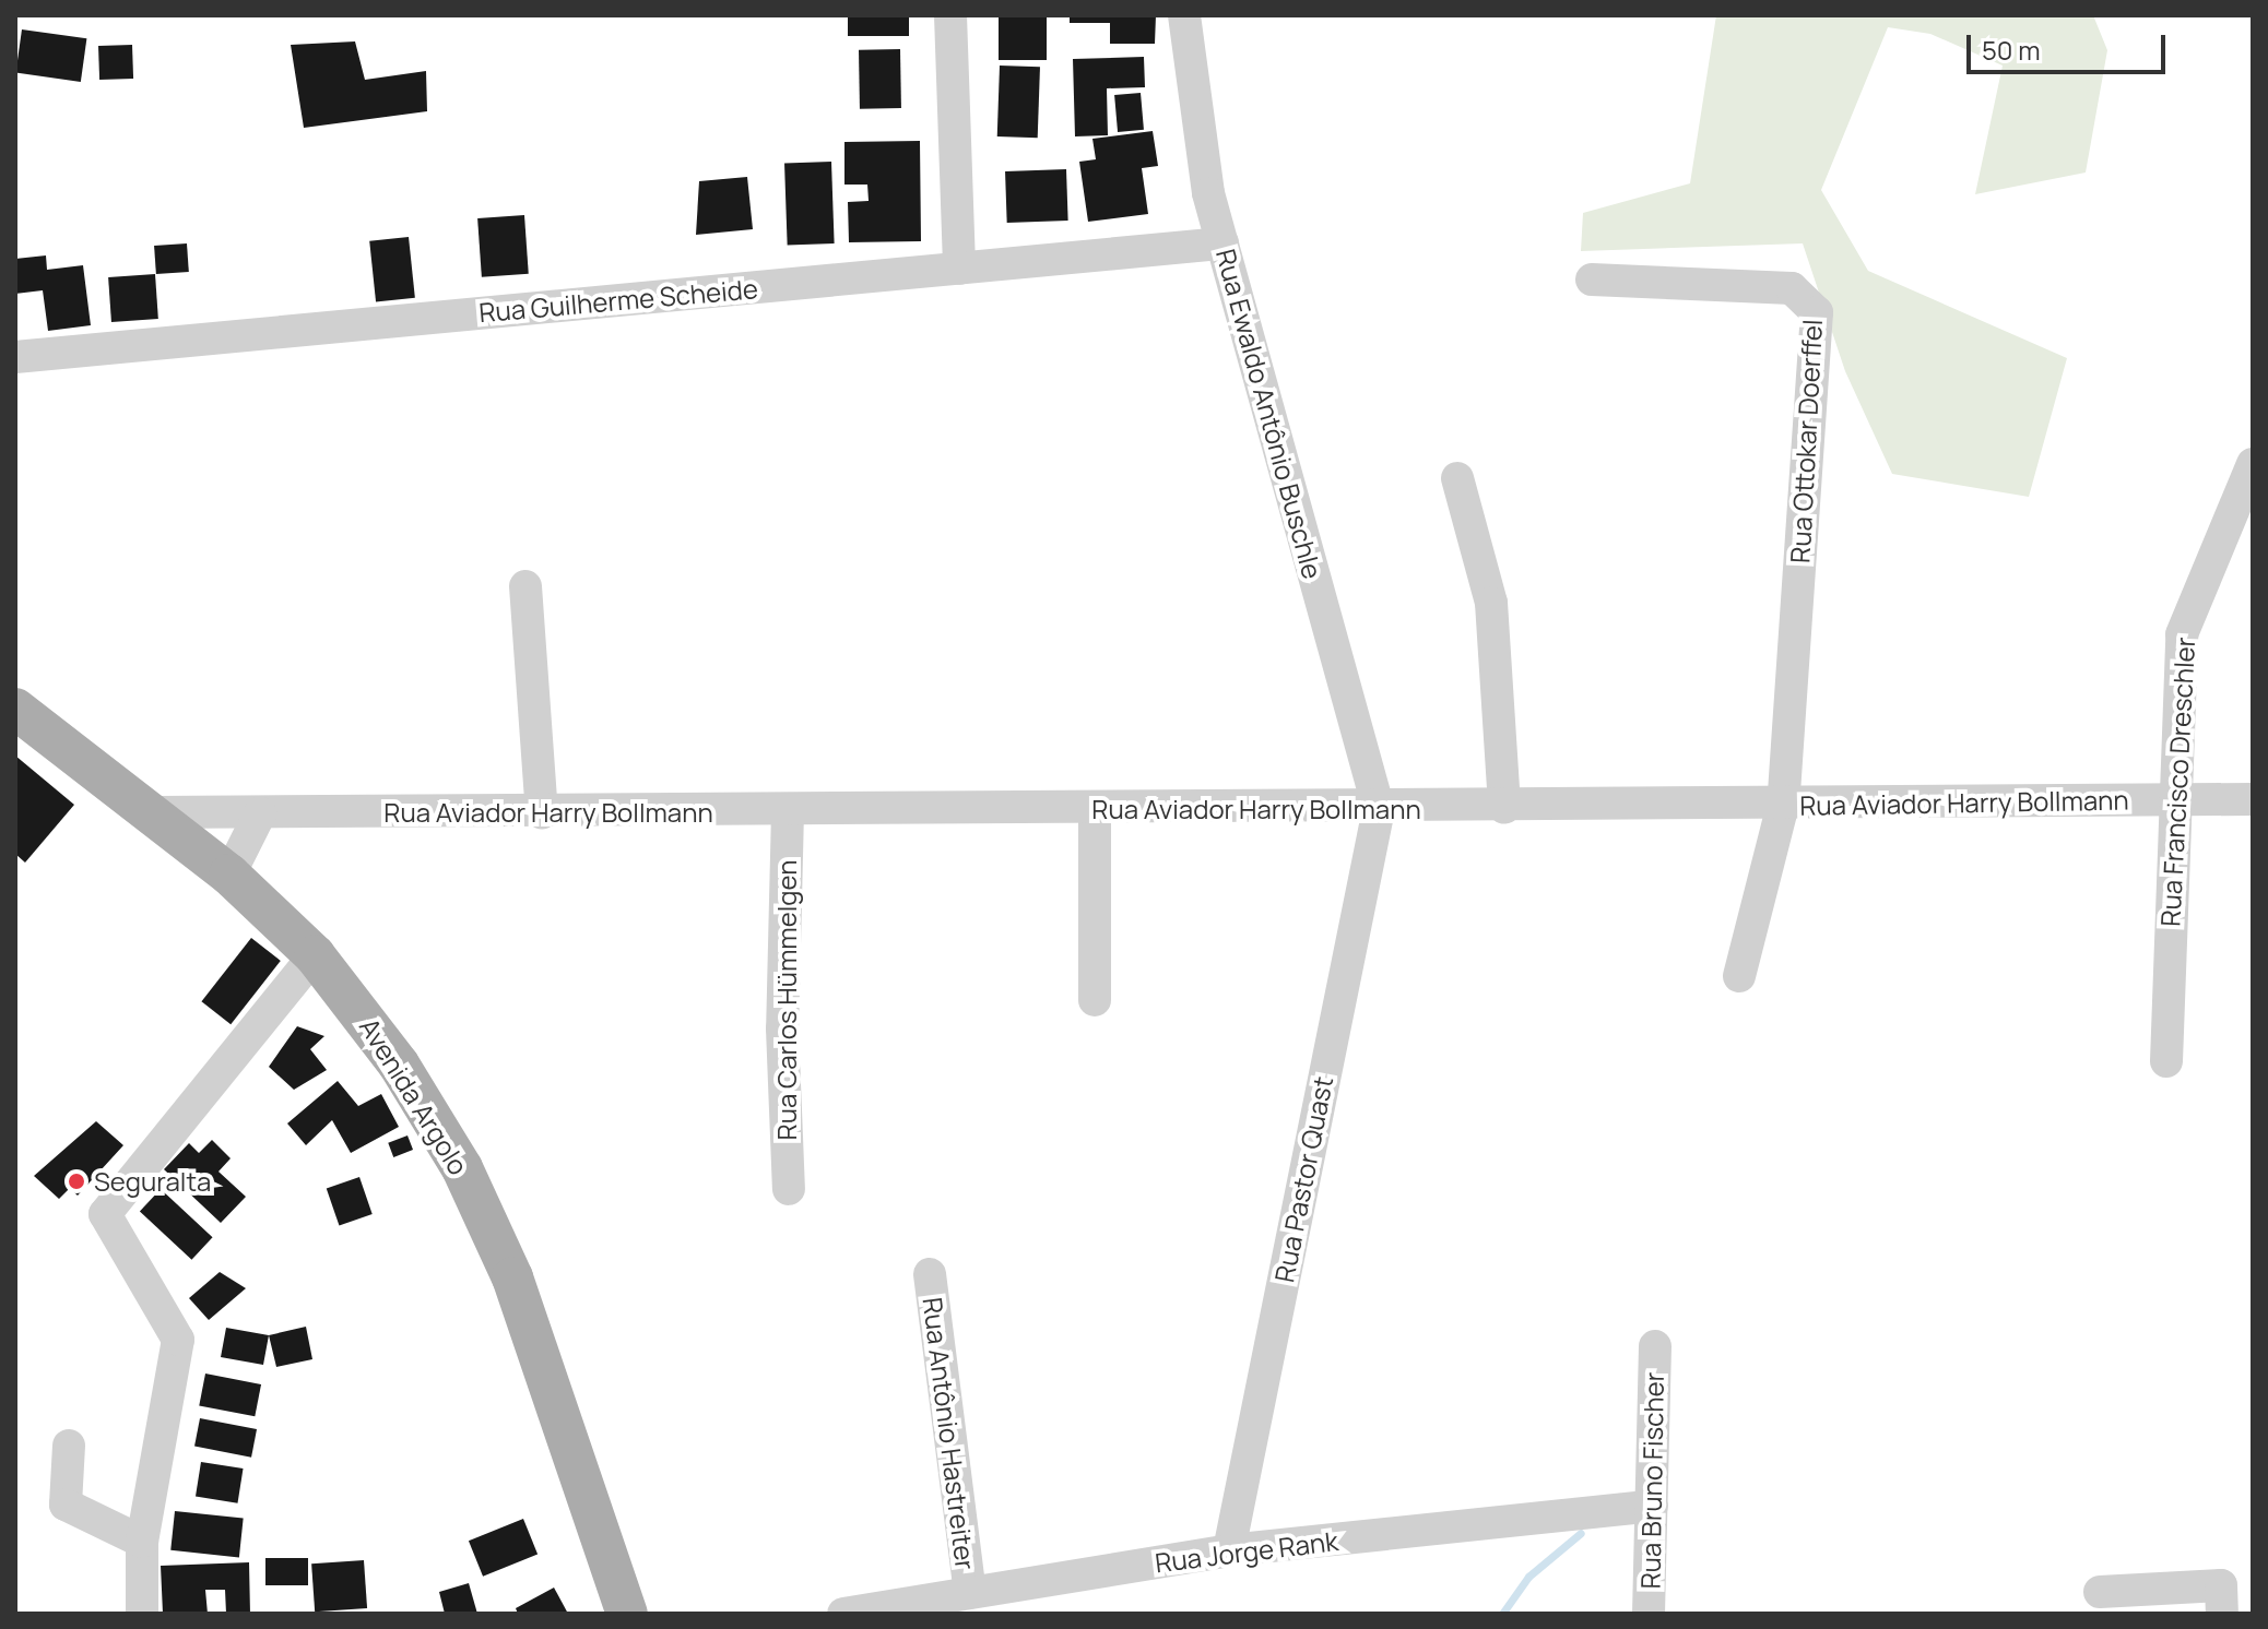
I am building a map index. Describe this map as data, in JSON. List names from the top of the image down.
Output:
{
  "streets": {
    "main road": ["Avenida Argolo"],
    "street": [
      "Rua Guilherme Scheide",
      "Rua Ewaldo Antônio Buschle",
      "Rua Ottokar Doerffel",
      "Rua Francisco Dreschler",
      "Rua Aviador Harry Bollmann",
      "Rua Carlos Hümmelgen",
      "Rua Pastor Quast",
      "Rua Antônio Hastreiter",
      "Rua Bruno Fischer",
      "Rua Jorge Rank"
    ]
  },
  "crossings": [
    ["Rua Guilherme Scheide", "Rua Ewaldo Antônio Buschle"],
    ["Rua Ewaldo Antônio Buschle", "Rua Aviador Harry Bollmann"],
    ["Rua Ewaldo Antônio Buschle", "Rua Pastor Quast"],
    ["Rua Ottokar Doerffel", "Rua Aviador Harry Bollmann"],
    ["Rua Francisco Dreschler", "Rua Aviador Harry Bollmann"],
    ["Rua Aviador Harry Bollmann", "Rua Carlos Hümmelgen"],
    ["Rua Aviador Harry Bollmann", "Avenida Argolo"],
    ["Rua Aviador Harry Bollmann", "Rua Pastor Quast"],
    ["Rua Pastor Quast", "Rua Jorge Rank"],
    ["Rua Antônio Hastreiter", "Rua Jorge Rank"],
    ["Rua Bruno Fischer", "Rua Jorge Rank"]
  ],
  "places": ["Seguralta"],
  "scale_bar": "50 m"
}
